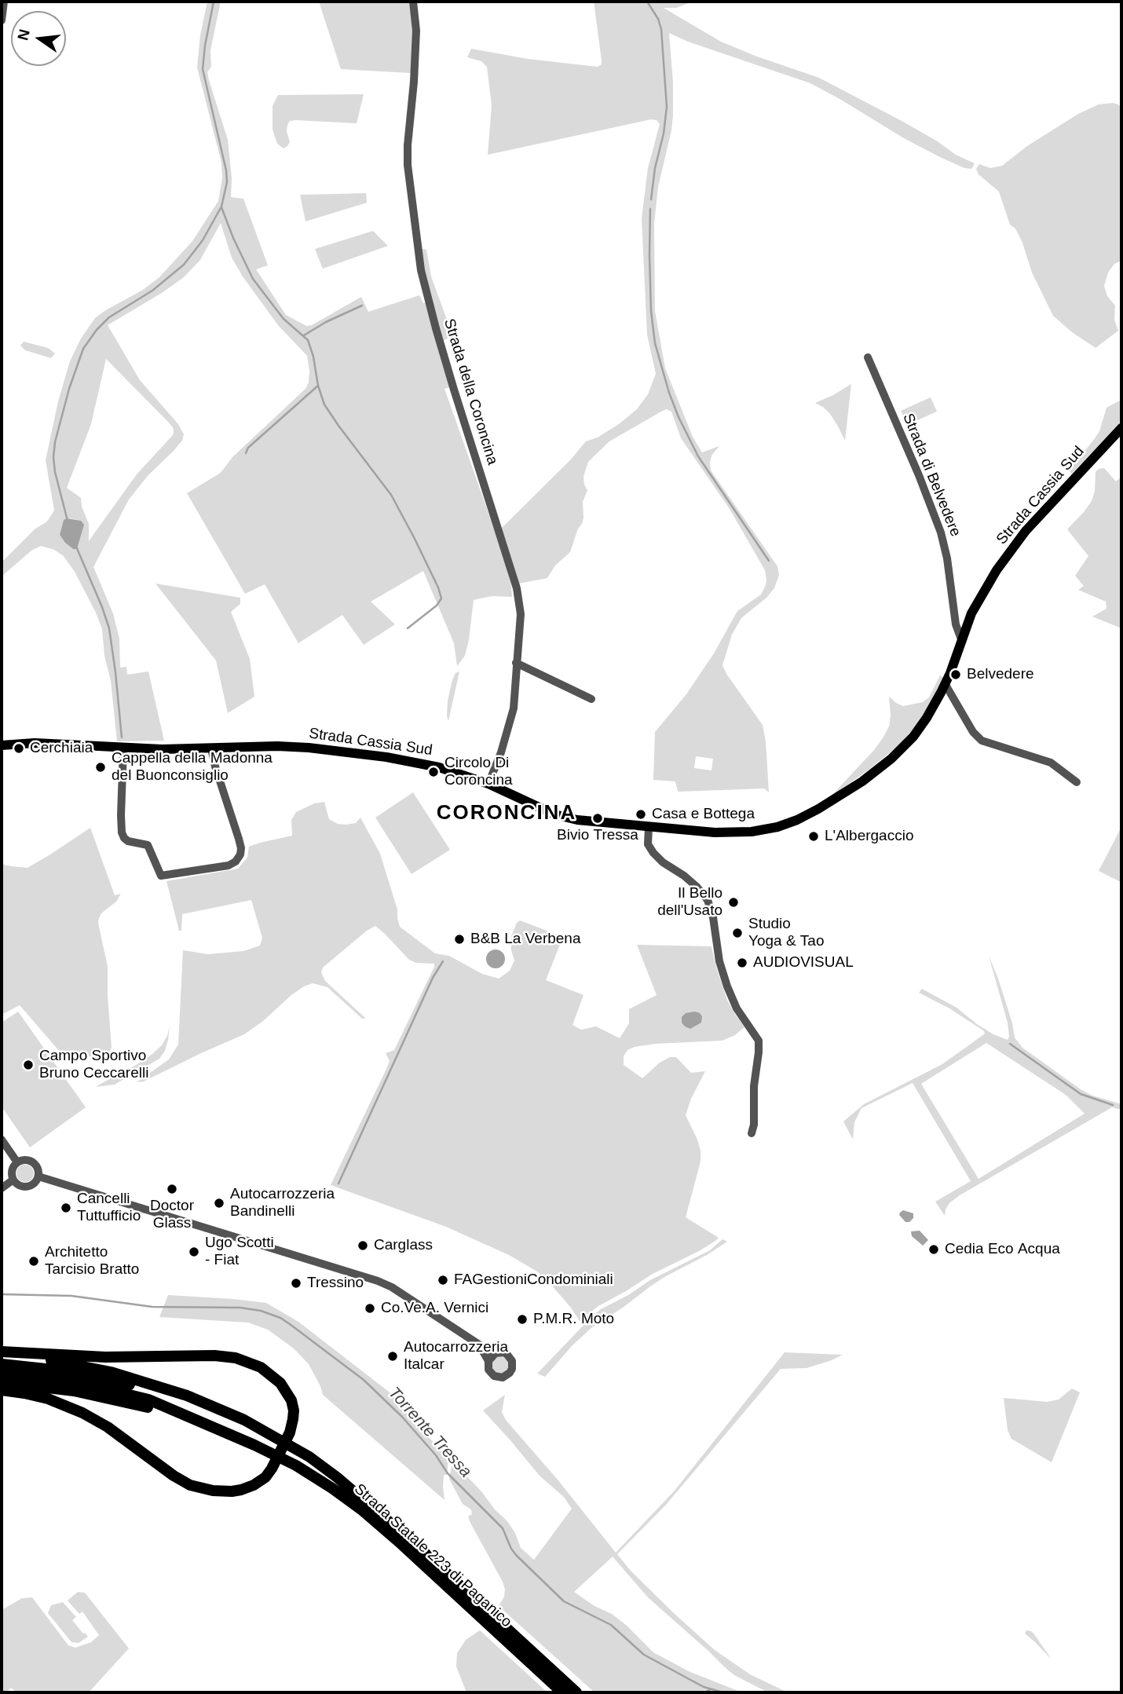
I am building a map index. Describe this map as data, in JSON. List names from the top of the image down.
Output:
{
  "streets": {
    "highway": ["Strada Statale 223 di Paganico"],
    "main road": ["Strada Cassia Sud"],
    "street": ["Strada della Coroncina", "Strada di Belvedere"]
  },
  "crossings": [
    ["Strada della Coroncina", "Strada Cassia Sud"],
    ["Strada di Belvedere", "Strada Cassia Sud"]
  ],
  "districts": ["CORONCINA"],
  "water": ["Torrente Tressa"],
  "places": [
    "Belvedere",
    "Cerchiaia",
    "Cappella della Madonna del Buonconsiglio",
    "Circolo Di Coroncina",
    "Casa e Bottega",
    "Bivio Tressa",
    "L'Albergaccio",
    "Il Bello dell'Usato",
    "Studio Yoga & Tao",
    "B&B La Verbena",
    "AUDIOVISUAL",
    "Campo Sportivo Bruno Ceccarelli",
    "Doctor Glass",
    "Autocarrozzeria Bandinelli",
    "Cancelli Tuttufficio",
    "Carglass",
    "Cedia Eco Acqua",
    "Ugo Scotti - Fiat",
    "Architetto Tarcisio Bratto",
    "FAGestioniCondominiali",
    "Tressino",
    "Co.Ve.A. Vernici",
    "P.M.R. Moto",
    "Autocarrozzeria Italcar"
  ],
  "north": "left"
}
